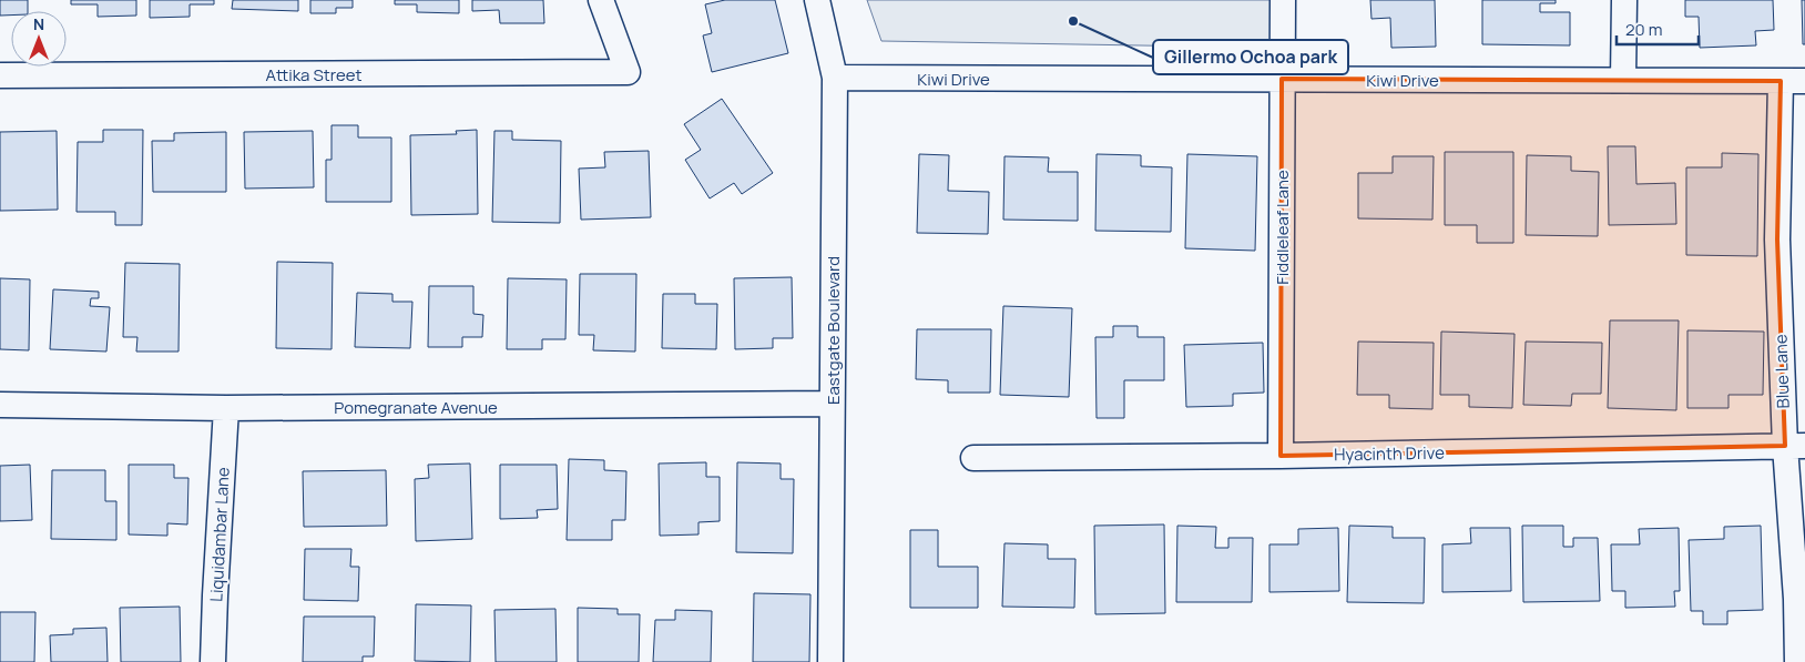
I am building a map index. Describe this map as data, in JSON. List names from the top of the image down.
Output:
{
  "streets": {
    "street": [
      "Attika Street",
      "Kiwi Drive",
      "Fiddleleaf Lane",
      "Eastgate Boulevard",
      "Blue Lane",
      "Pomegranate Avenue",
      "Hyacinth Drive",
      "Liquidambar Lane"
    ]
  },
  "crossings": [
    ["Kiwi Drive", "Fiddleleaf Lane"],
    ["Kiwi Drive", "Eastgate Boulevard"],
    ["Kiwi Drive", "Blue Lane"],
    ["Fiddleleaf Lane", "Hyacinth Drive"],
    ["Eastgate Boulevard", "Pomegranate Avenue"],
    ["Blue Lane", "Hyacinth Drive"],
    ["Pomegranate Avenue", "Liquidambar Lane"]
  ],
  "places": ["Gillermo Ochoa park"],
  "scale_bar": "20 m",
  "north": "top"
}
